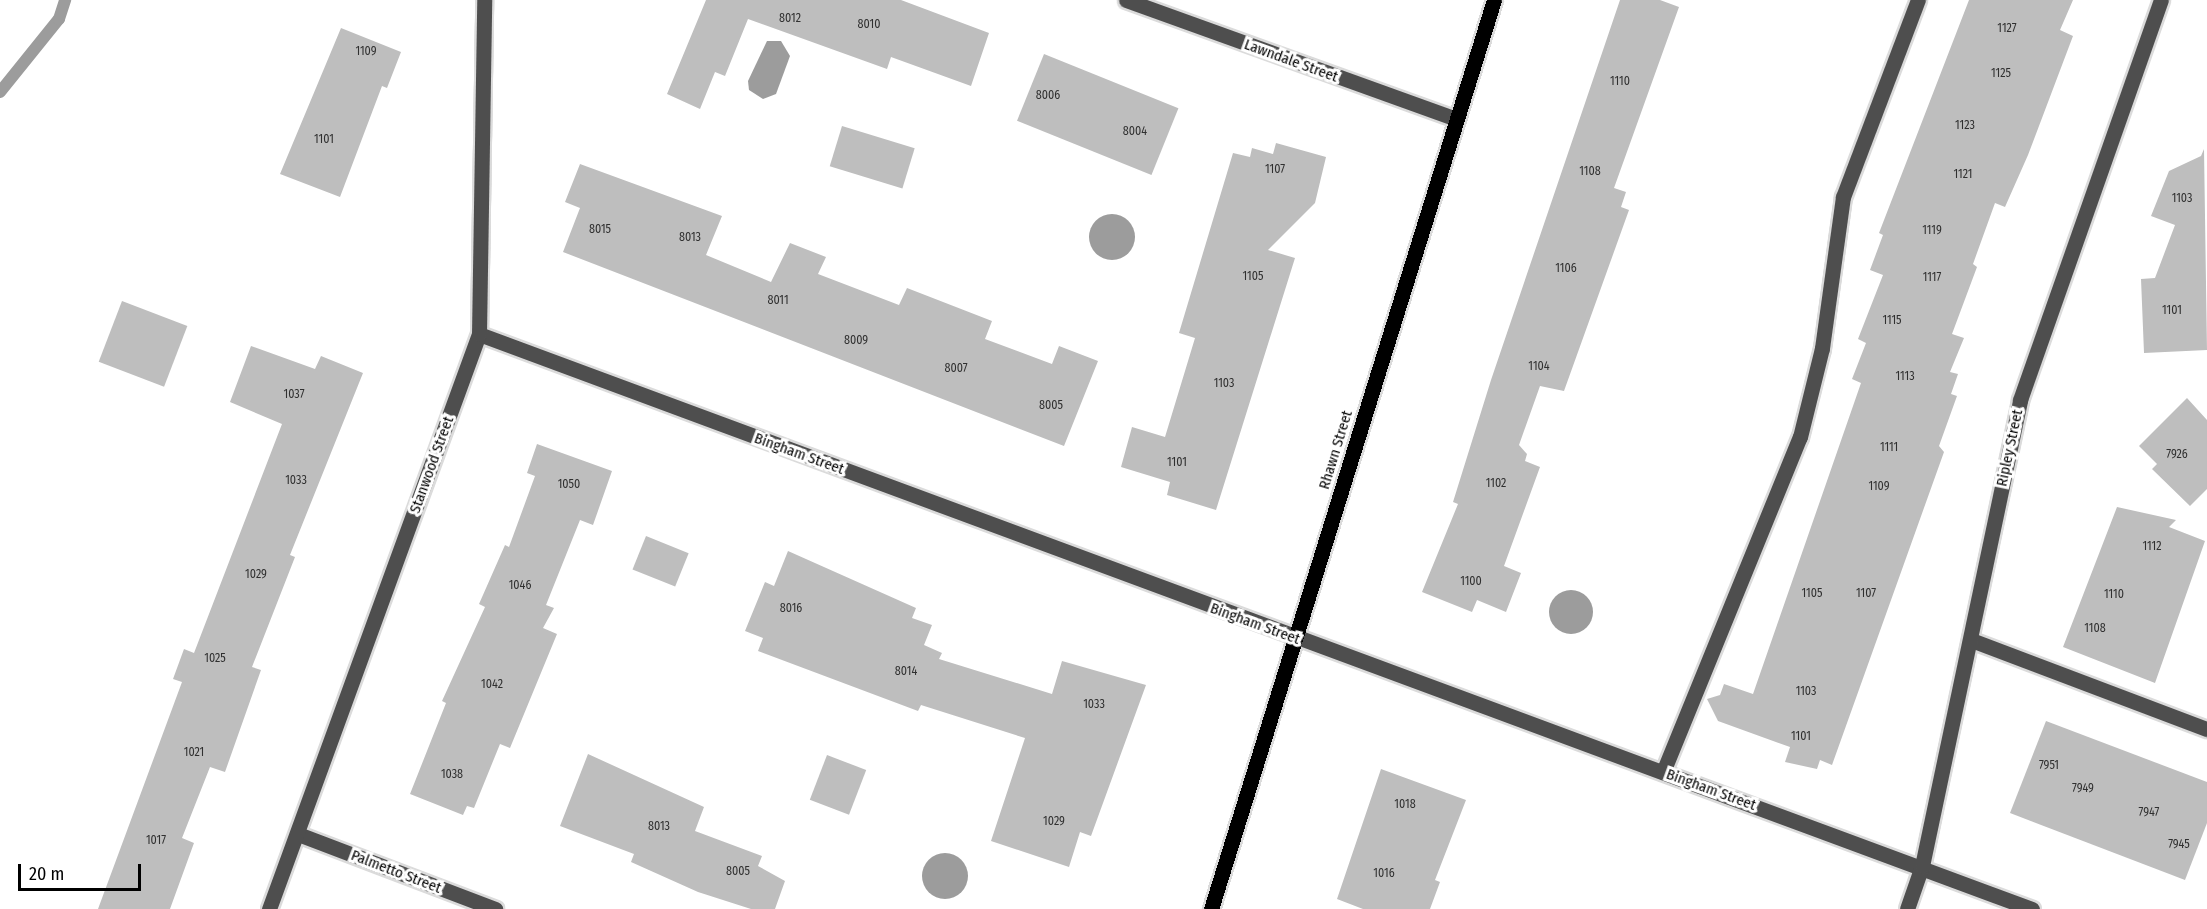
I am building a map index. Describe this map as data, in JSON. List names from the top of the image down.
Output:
{
  "streets": {
    "main road": ["Rhawn Street"],
    "street": [
      "Lawndale Street",
      "Ripley Street",
      "Bingham Street",
      "Stanwood Street",
      "Palmetto Street"
    ]
  },
  "crossings": [
    ["Lawndale Street", "Rhawn Street"],
    ["Ripley Street", "Bingham Street"],
    ["Rhawn Street", "Bingham Street"],
    ["Bingham Street", "Stanwood Street"],
    ["Stanwood Street", "Palmetto Street"]
  ],
  "house_numbers": [
    "8012",
    "8010",
    "1127",
    "1109",
    "1125",
    "1110",
    "8006",
    "1123",
    "8004",
    "1101",
    "1107",
    "1108",
    "1121",
    "1103",
    "8015",
    "1119",
    "8013",
    "1106",
    "1105",
    "1117",
    "8011",
    "1101",
    "1115",
    "8009",
    "1104",
    "8007",
    "1113",
    "1103",
    "1037",
    "8005",
    "1111",
    "7926",
    "1101",
    "1033",
    "1102",
    "1050",
    "1109",
    "1112",
    "1029",
    "1100",
    "1046",
    "1105",
    "1107",
    "1110",
    "8016",
    "1108",
    "1025",
    "8014",
    "1042",
    "1103",
    "1033",
    "1101",
    "1021",
    "7951",
    "1038",
    "7949",
    "1018",
    "7947",
    "1029",
    "8013",
    "1017",
    "7945",
    "8005",
    "1016"
  ],
  "scale_bar": "20 m"
}
